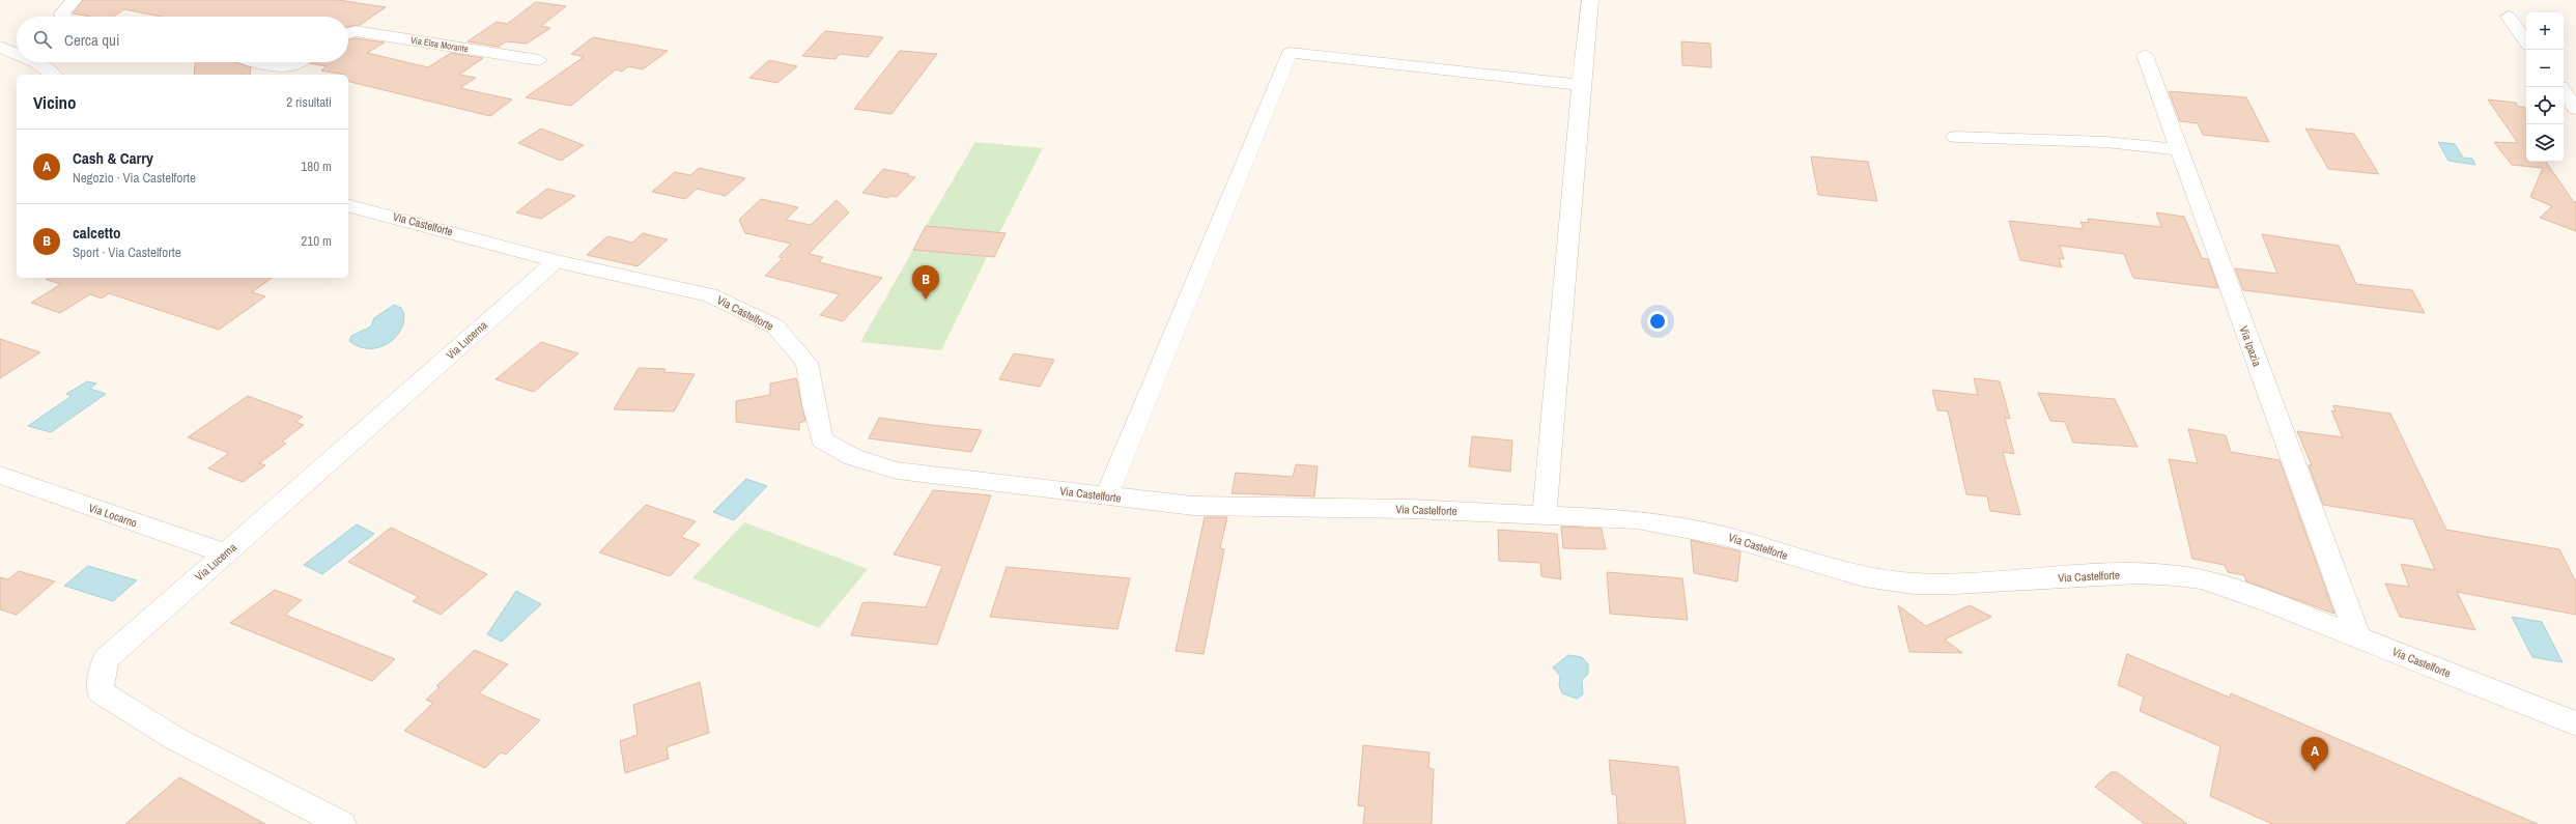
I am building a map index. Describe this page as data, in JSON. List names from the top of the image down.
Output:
{
  "streets": {
    "street": [
      "Via Elsa Morante",
      "Via Castelforte",
      "Via Lucerna",
      "Via Ipazia",
      "Via Locarno"
    ]
  },
  "crossings": [
    ["Via Castelforte", "Via Lucerna"],
    ["Via Castelforte", "Via Ipazia"],
    ["Via Lucerna", "Via Locarno"]
  ],
  "page": {
    "map_buttons": ["+", "−"],
    "search": "Cerca qui",
    "heading": ["Vicino", "2 risultati"],
    "list": [
      {
        "mark": "A",
        "name": "Cash & Carry",
        "note": "Negozio · Via Castelforte",
        "value": "180 m"
      },
      {
        "mark": "B",
        "name": "calcetto",
        "note": "Sport · Via Castelforte",
        "value": "210 m"
      }
    ],
    "pins": ["B", "A"]
  }
}
